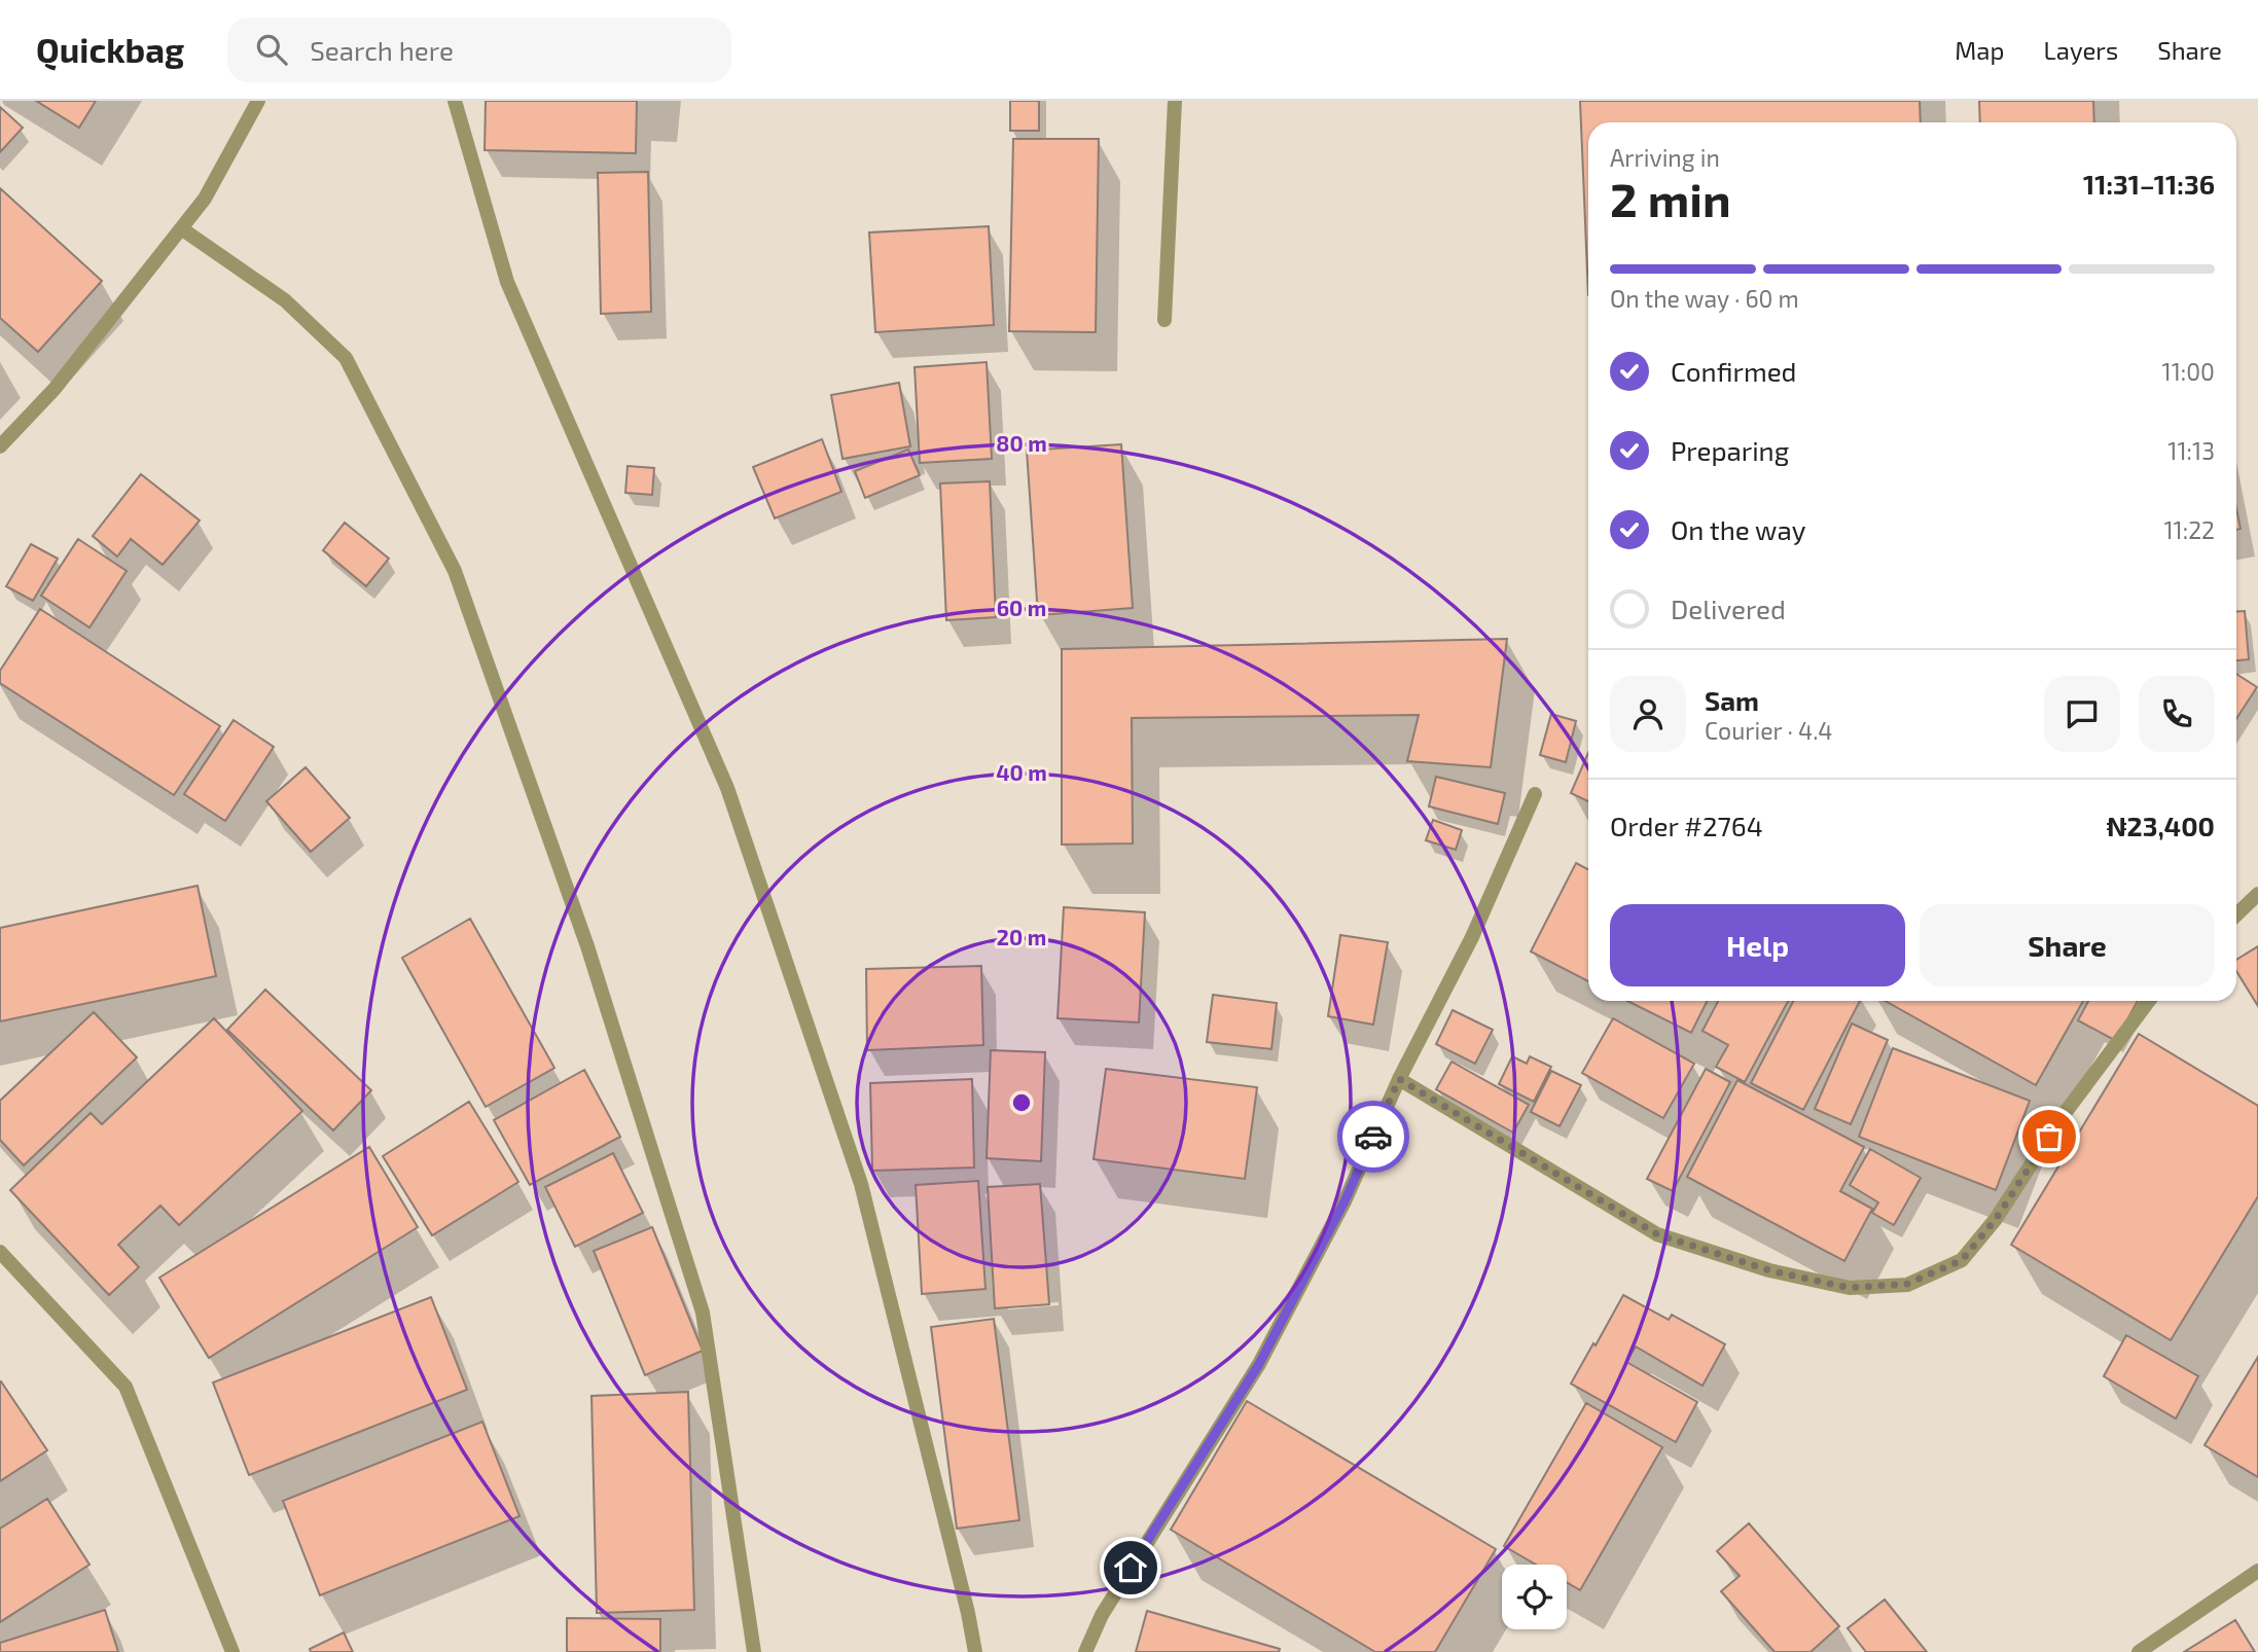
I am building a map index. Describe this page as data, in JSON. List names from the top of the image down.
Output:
{
  "page": {
    "header": "Quickbag",
    "search": "Search here",
    "nav": ["Map", "Layers", "Share"],
    "heading": ["2 min", "Arriving in", "11:31–11:36"],
    "panel": [
      "Sam",
      "Courier · 4.4",
      "Order #2764",
      "₦23,400"
    ],
    "bar": "On the way · 60 m",
    "list": [
      ["Confirmed", "11:00"],
      ["Preparing", "11:13"],
      ["On the way", "11:22"],
      "Delivered"
    ],
    "buttons": ["Help", "Share"]
  },
  "rings": [
    "80 m",
    "60 m",
    "40 m",
    "20 m"
  ]
}
